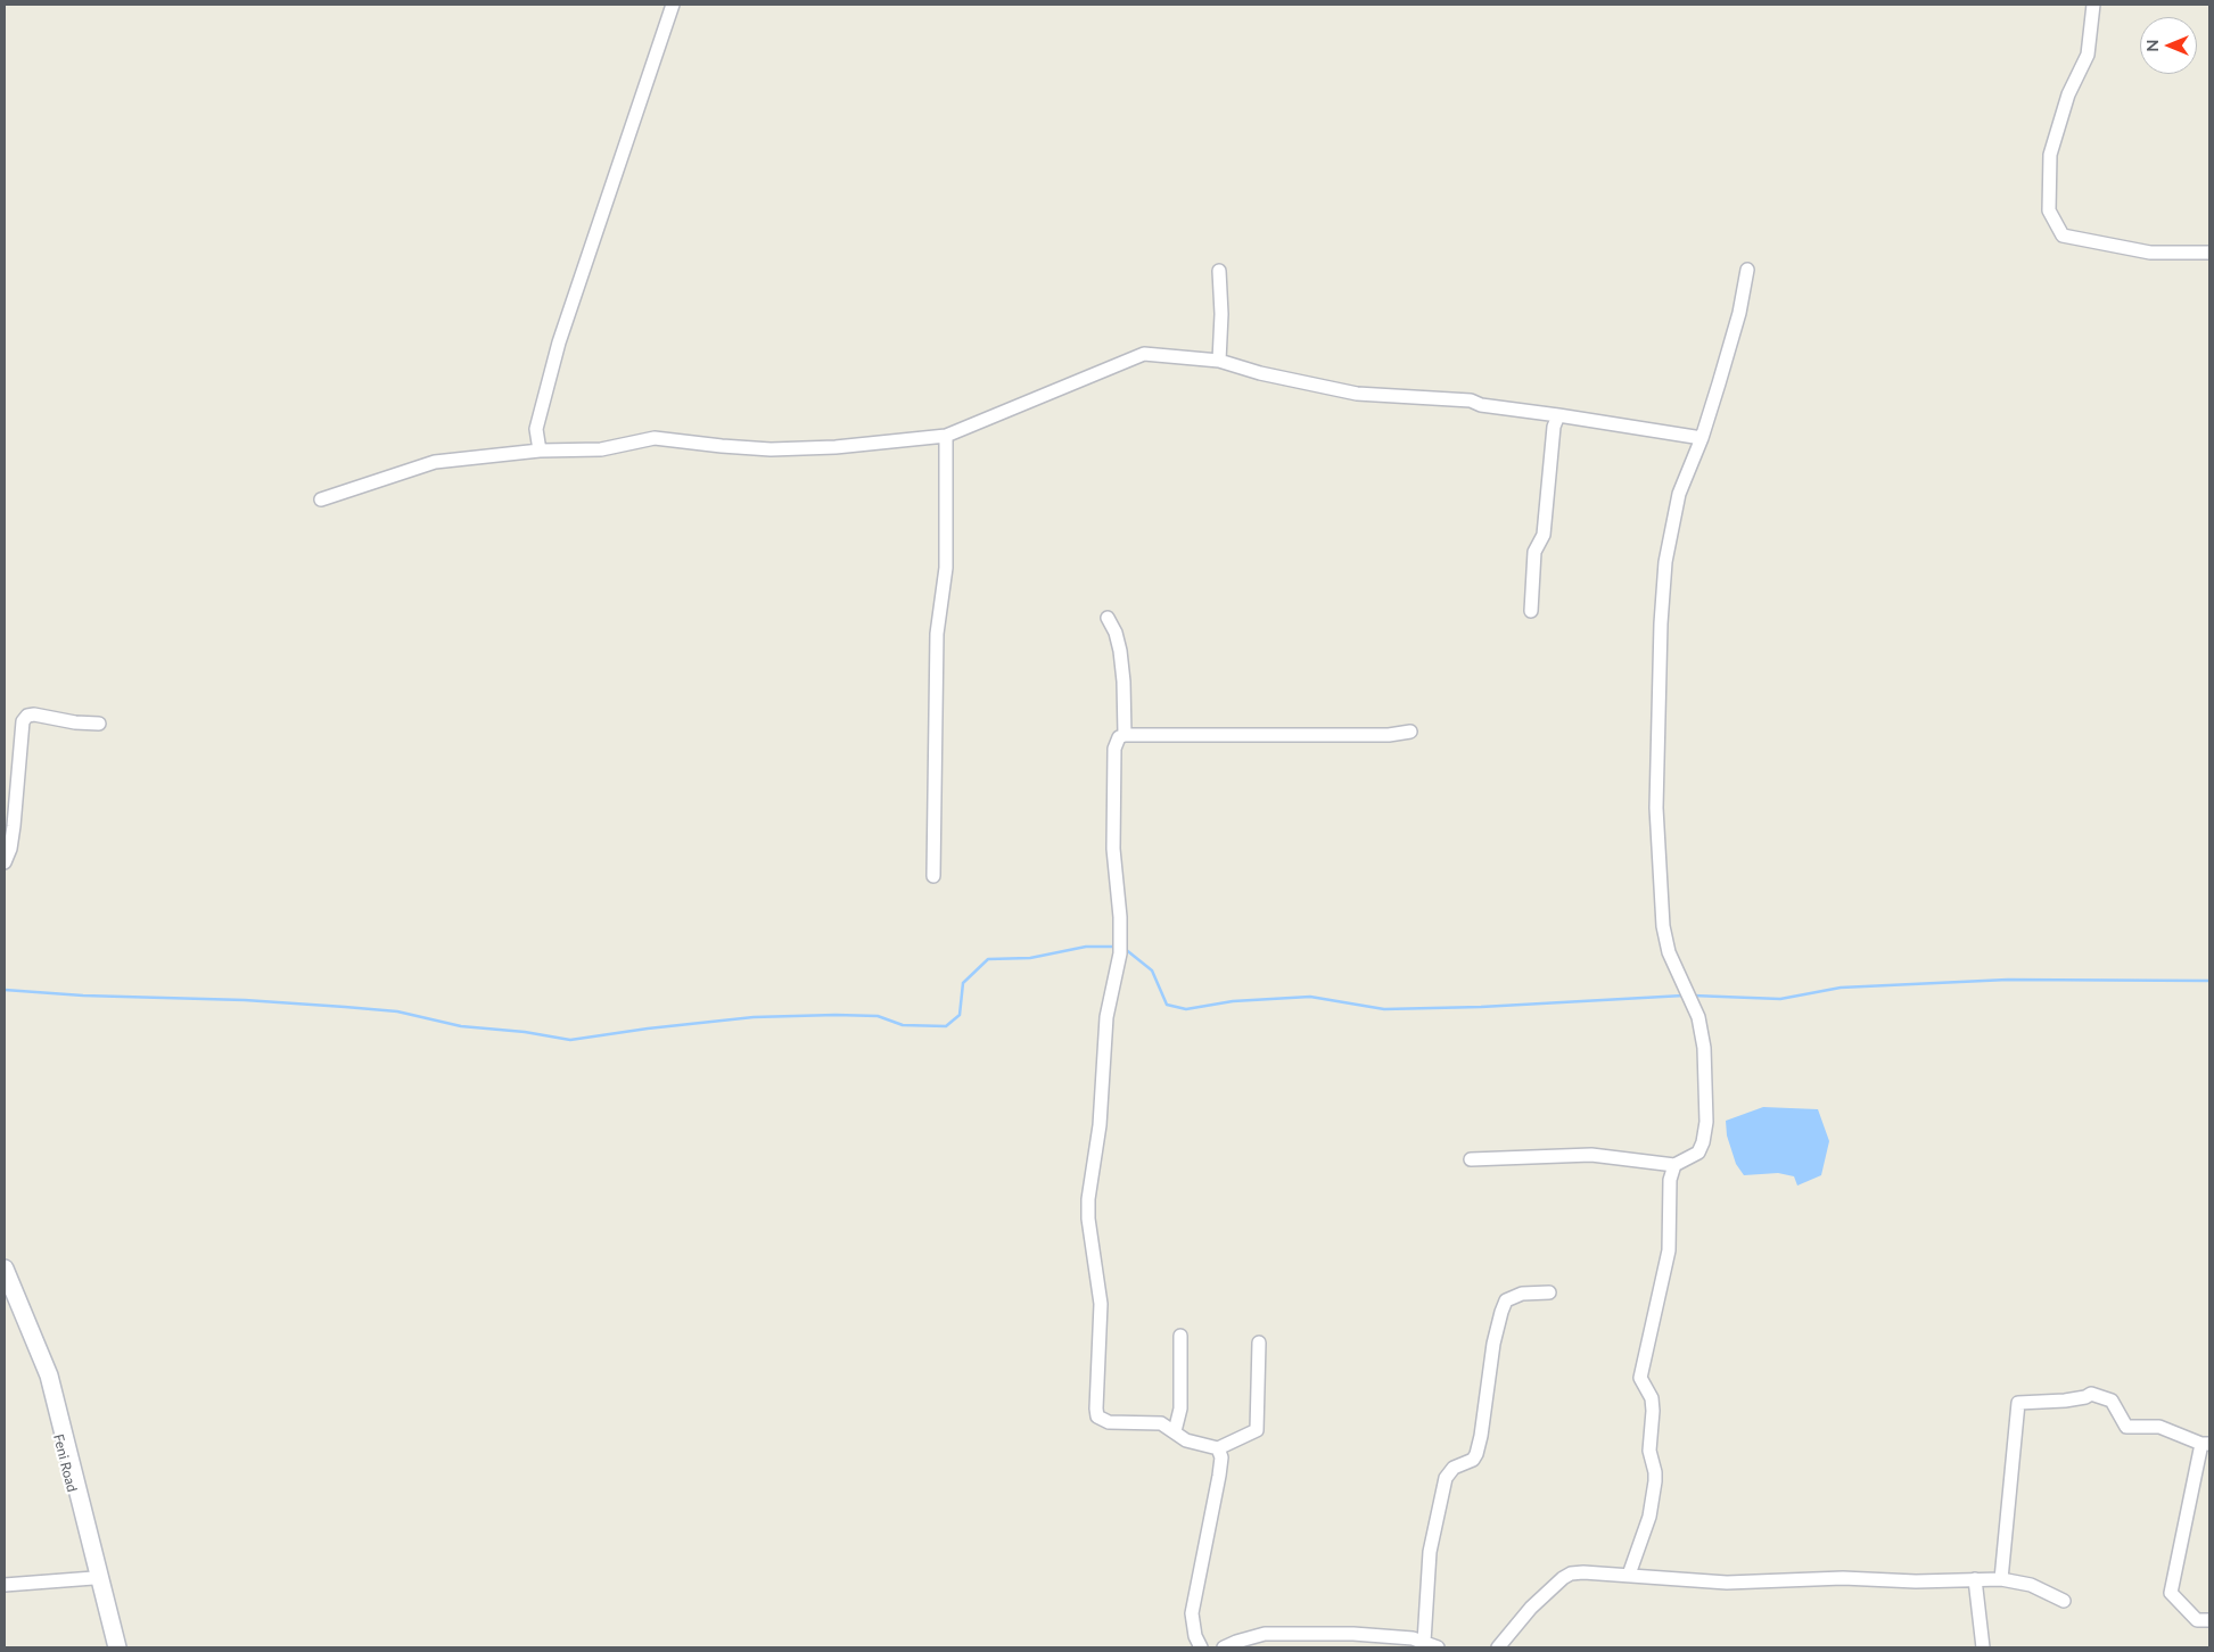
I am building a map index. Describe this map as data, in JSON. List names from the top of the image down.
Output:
{
  "streets": {
    "main road": ["Feni Road"]
  },
  "north": "left"
}
